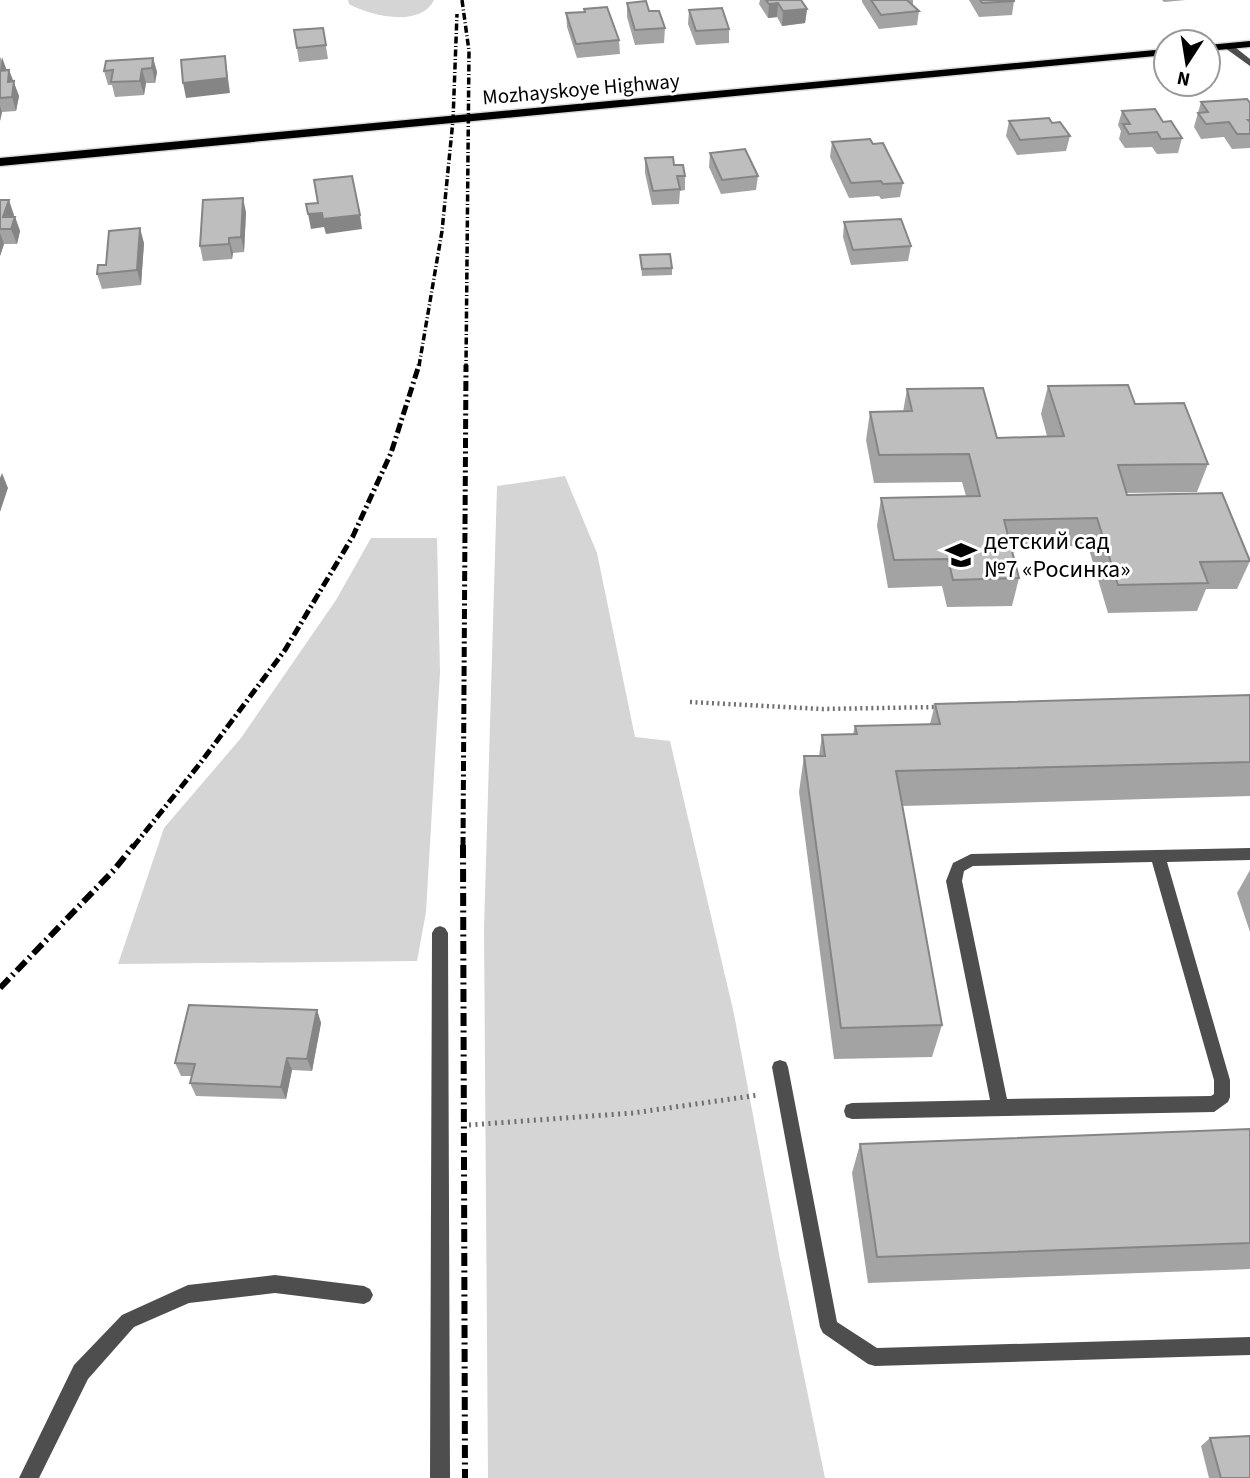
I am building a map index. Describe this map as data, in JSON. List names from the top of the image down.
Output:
{
  "streets": {
    "main road": ["Mozhayskoye Highway"]
  },
  "places": {
    "school or university": ["детский сад №7 «Росинка»"]
  },
  "north": "bottom"
}
